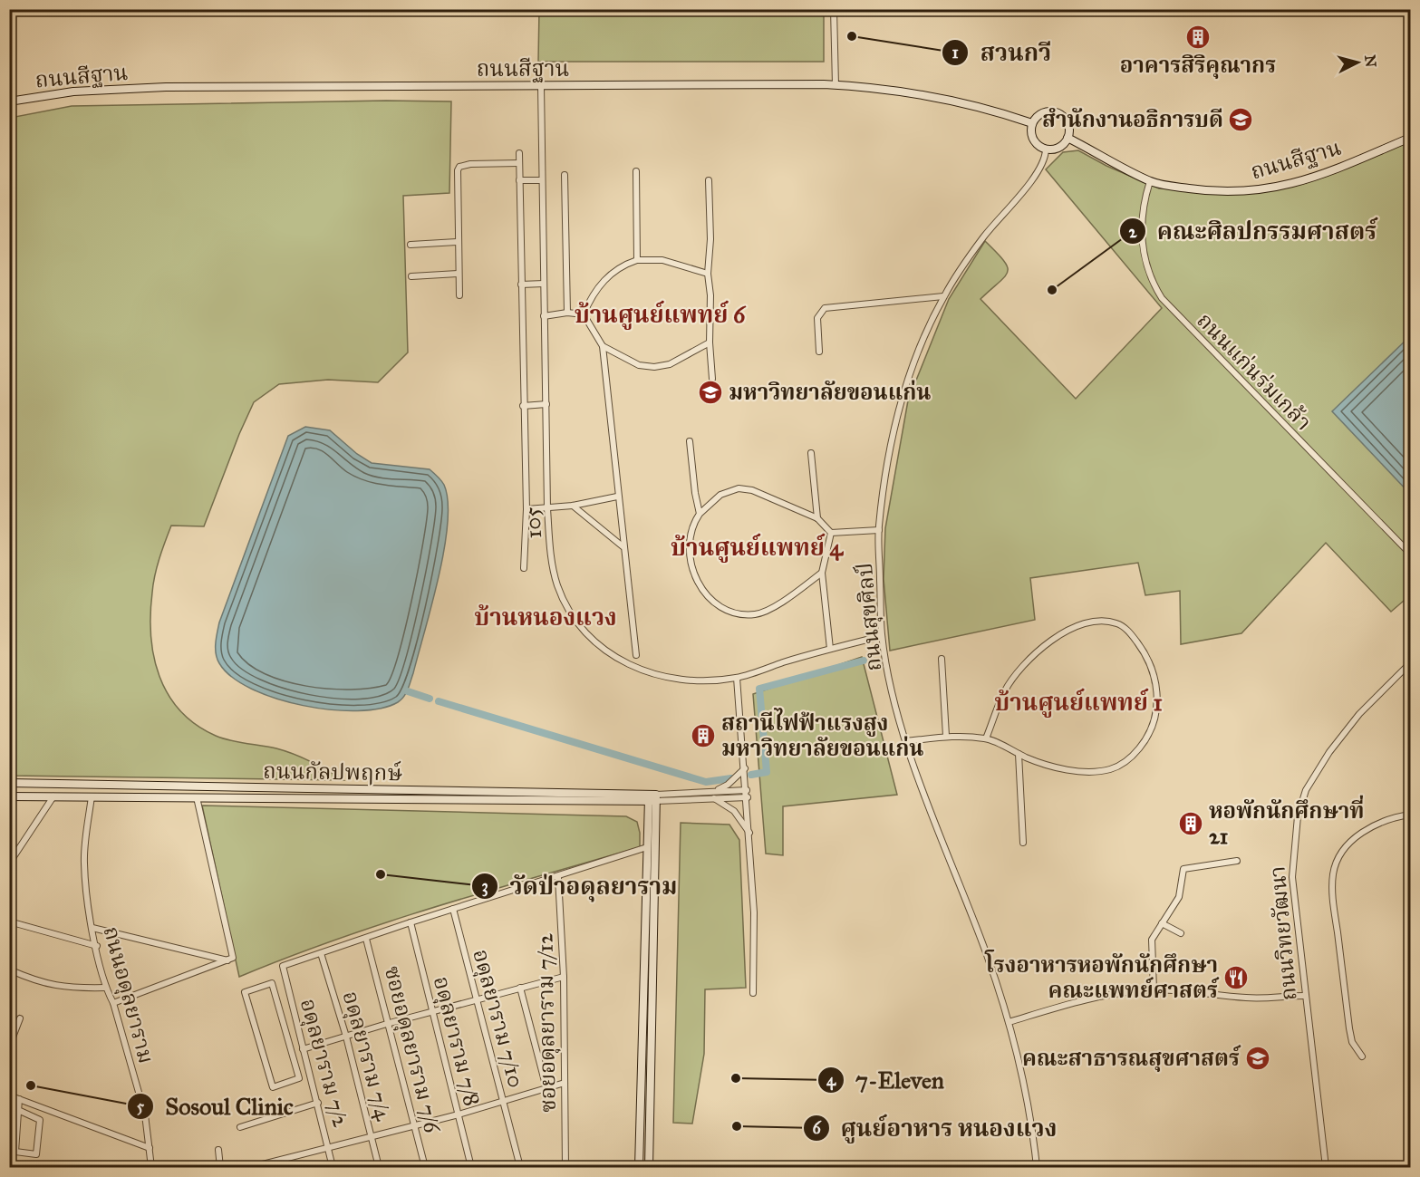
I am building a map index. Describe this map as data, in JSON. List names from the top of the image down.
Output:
{
  "streets": {
    "main road": ["ถนนสีฐาน", "ถนนกัลปพฤกษ์"],
    "street": [
      "ถนนแก่นร่มเกล้า",
      "105",
      "ถนนสุขศิลป์",
      "ถนนวิทยวัฒนา",
      "ถนนอดุลยาราม",
      "อดุลยาราม 7/10",
      "ซอยอดุลยาราม 7/12",
      "อดุลยาราม 7/8",
      "ซอยอดุลยาราม 7/6",
      "อดุลยาราม 7/4",
      "อดุลยาราม 7/2"
    ]
  },
  "crossings": [
    ["ถนนสีฐาน", "ถนนแก่นร่มเกล้า"],
    ["ถนนสีฐาน", "105"],
    ["ถนนสีฐาน", "ถนนสุขศิลป์"],
    ["105", "ถนนสุขศิลป์"],
    ["ถนนกัลปพฤกษ์", "ถนนอดุลยาราม"],
    ["อดุลยาราม 7/4", "อดุลยาราม 7/2"]
  ],
  "districts": [
    "บ้านศูนย์แพทย์ 6",
    "บ้านศูนย์แพทย์ 4",
    "บ้านหนองแวง",
    "บ้านศูนย์แพทย์ 1"
  ],
  "places": {
    "other": [
      "สวนกวี",
      "คณะศิลปกรรมศาสตร์",
      "วัดป่าอดุลยาราม",
      "7-Eleven",
      "Sosoul Clinic",
      "ศูนย์อาหาร หนองแวง"
    ],
    "building": ["อาคารสิริคุณากร", "สถานีไฟฟ้าแรงสูง มหาวิทยาลัยขอนแก่น", "หอพักนักศึกษาที่ 21"],
    "school or university": ["สำนักงานอธิการบดี", "มหาวิทยาลัยขอนแก่น", "คณะสาธารณสุขศาสตร์"],
    "restaurant": ["โรงอาหารหอพักนักศึกษา คณะแพทย์ศาสตร์"]
  },
  "north": "right"
}
